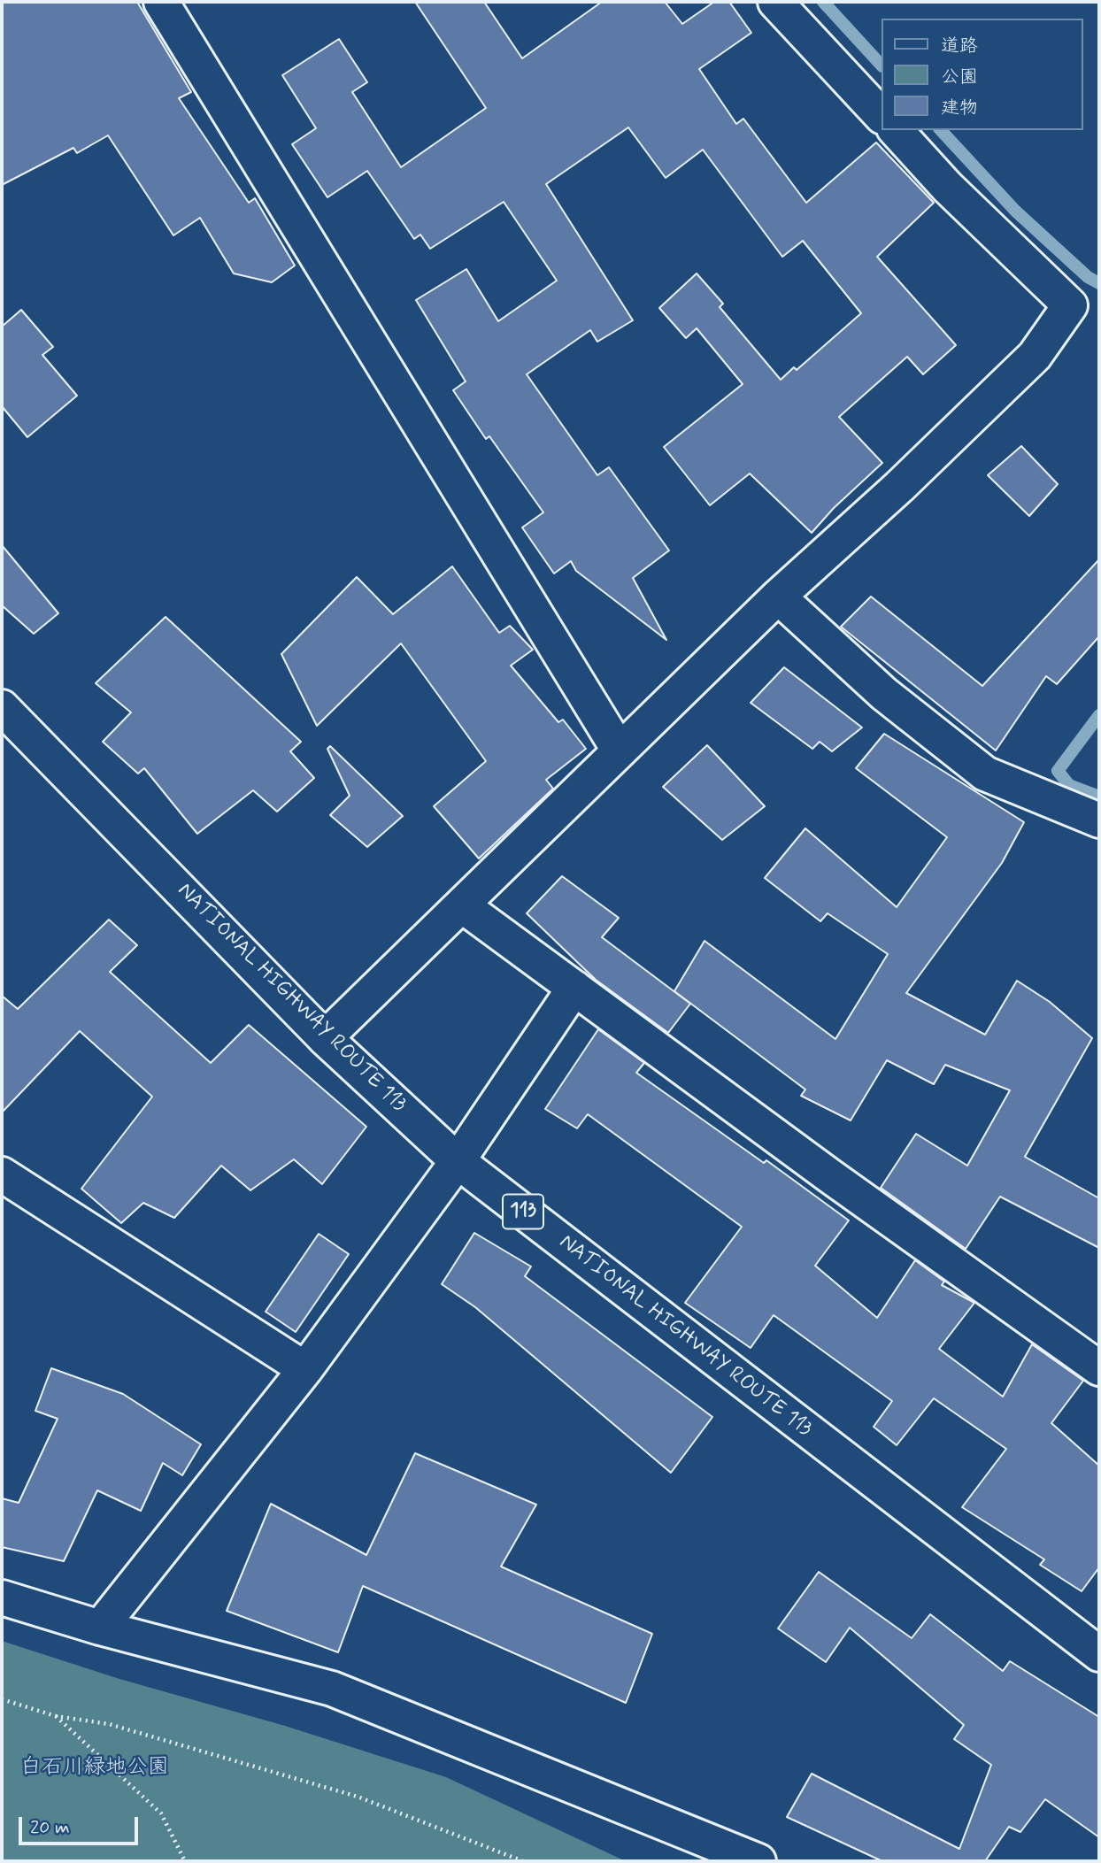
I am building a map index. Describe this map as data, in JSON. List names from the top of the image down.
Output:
{
  "streets": {
    "main road": ["NATIONAL HIGHWAY ROUTE 113", "113"]
  },
  "parks": ["白石川緑地公園"],
  "legend": ["道路", "公園", "建物"],
  "scale_bar": "20 m"
}
